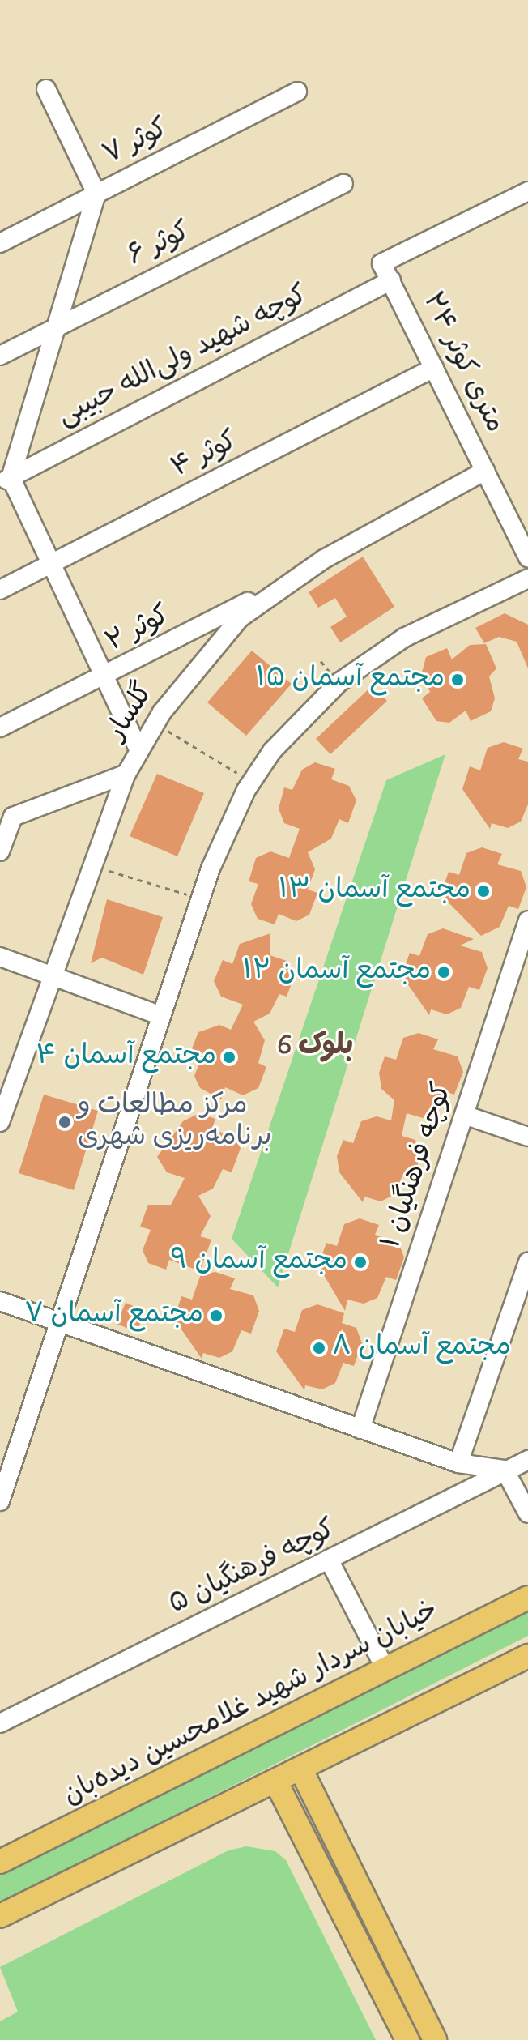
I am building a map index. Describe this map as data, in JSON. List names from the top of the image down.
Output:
{
  "streets": {
    "main road": ["خیابان سردار شهید غلامحسین دیده‌بان"],
    "street": [
      "کوثر ۷",
      "کوثر ۶",
      "کوچه شهید ولی‌الله حبیبی",
      "۲۴ متری کوثر",
      "کوثر ۴",
      "کوثر ۲",
      "گلسار",
      "کوچه فرهنگیان ۱",
      "کوچه فرهنگیان ۵"
    ]
  },
  "crossings": [
    ["کوچه شهید ولی‌الله حبیبی", "۲۴ متری کوثر"],
    ["۲۴ متری کوثر", "کوثر ۴"],
    ["۲۴ متری کوثر", "گلسار"],
    ["کوثر ۲", "گلسار"]
  ],
  "districts": ["بلوک 6"],
  "places": [
    "مجتمع آسمان ۱۵",
    "مجتمع آسمان ۱۳",
    "مجتمع آسمان ۱۲",
    "مجتمع آسمان ۴",
    "مرکز مطالعات و برنامه‌ریزی شهری",
    "مجتمع آسمان ۹",
    "مجتمع آسمان ۷",
    "مجتمع آسمان ۸"
  ]
}
